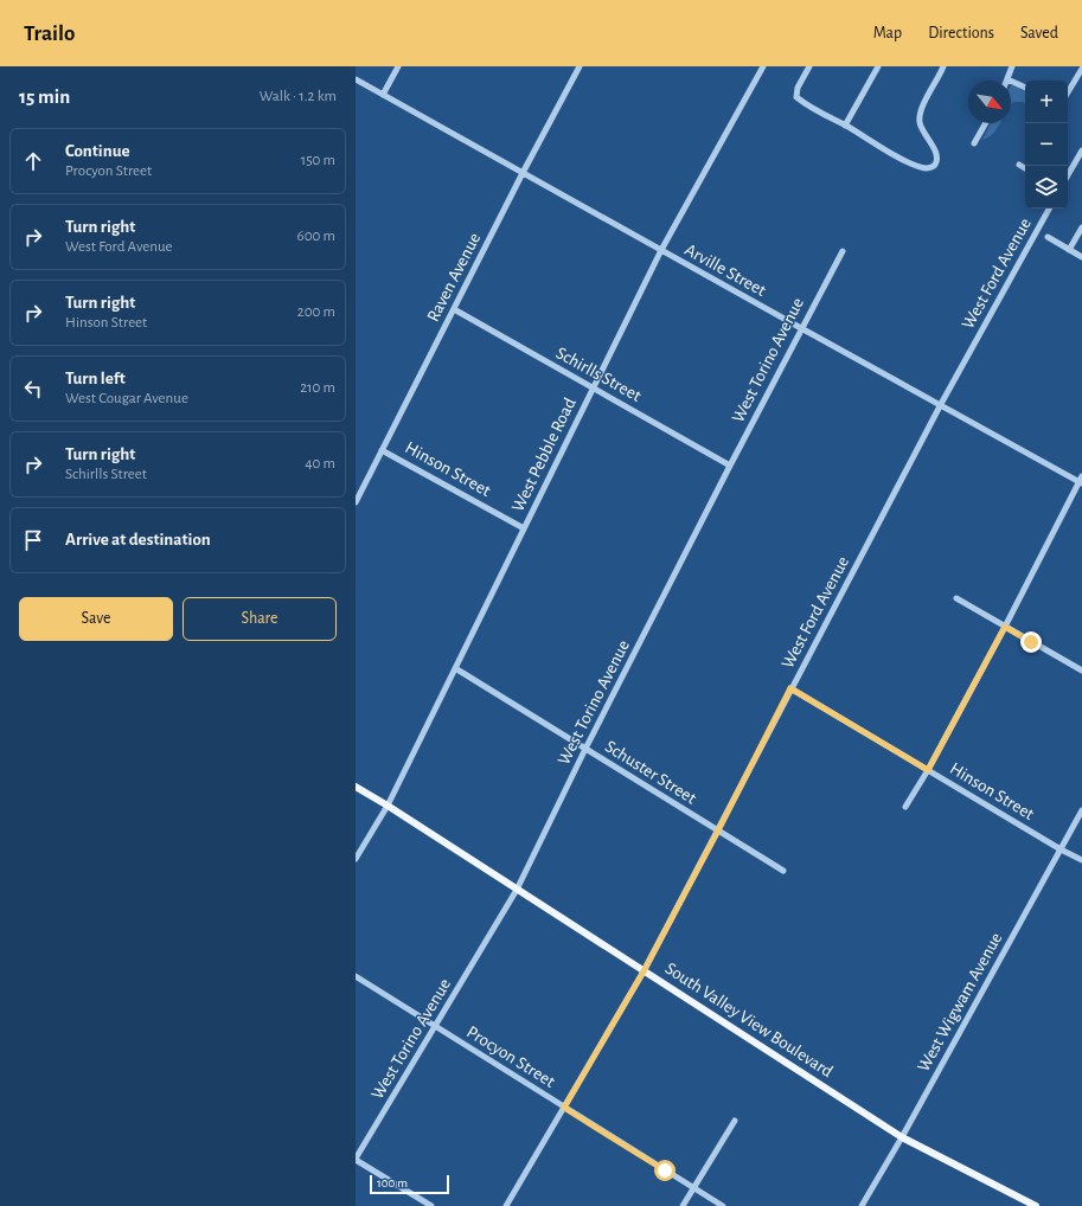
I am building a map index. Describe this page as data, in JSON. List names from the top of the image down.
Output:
{
  "streets": {
    "main road": ["South Valley View Boulevard"],
    "street": [
      "Arville Street",
      "West Ford Avenue",
      "Raven Avenue",
      "West Torino Avenue",
      "Schirlls Street",
      "West Pebble Road",
      "Hinson Street",
      "Schuster Street",
      "West Wigwam Avenue",
      "Procyon Street"
    ]
  },
  "crossings": [
    ["Arville Street", "West Ford Avenue"],
    ["Arville Street", "Raven Avenue"],
    ["Arville Street", "West Torino Avenue"],
    ["Arville Street", "West Pebble Road"],
    ["West Ford Avenue", "Hinson Street"],
    ["West Ford Avenue", "Schuster Street"],
    ["West Ford Avenue", "South Valley View Boulevard"],
    ["West Ford Avenue", "Procyon Street"],
    ["Raven Avenue", "Schirlls Street"],
    ["Raven Avenue", "Hinson Street"],
    ["West Torino Avenue", "Schirlls Street"],
    ["West Torino Avenue", "Schuster Street"],
    ["West Torino Avenue", "South Valley View Boulevard"],
    ["West Torino Avenue", "Procyon Street"],
    ["Schirlls Street", "West Pebble Road"],
    ["West Pebble Road", "Hinson Street"],
    ["West Pebble Road", "Schuster Street"],
    ["West Pebble Road", "South Valley View Boulevard"],
    ["Hinson Street", "West Wigwam Avenue"],
    ["West Wigwam Avenue", "South Valley View Boulevard"]
  ],
  "scale_bar": "100 m",
  "north": "bottom right",
  "page": {
    "header": "Trailo",
    "nav": ["Map", "Directions", "Saved"],
    "heading": ["15 min", "Walk · 1.2 km"],
    "map_buttons": ["+", "−"],
    "list": [
      ["Continue", "Procyon Street", "150 m"],
      ["Turn right", "West Ford Avenue", "600 m"],
      ["Turn right", "Hinson Street", "200 m"],
      ["Turn left", "West Cougar Avenue", "210 m"],
      ["Turn right", "Schirlls Street", "40 m"],
      "Arrive at destination"
    ],
    "buttons": ["Save", "Share"],
    "scale": "100 m"
  }
}
